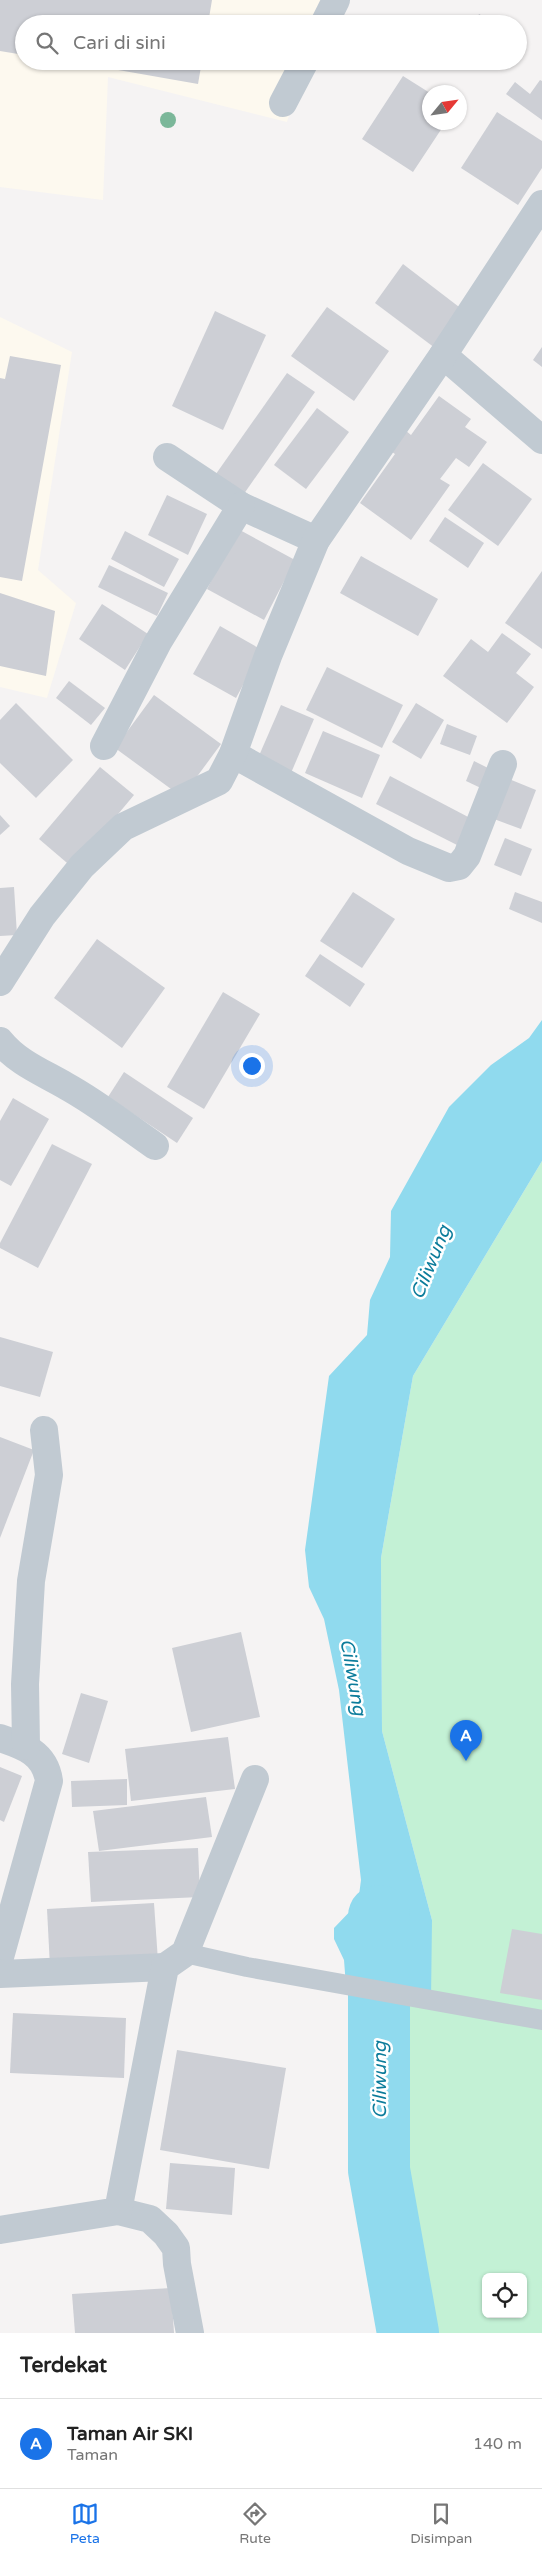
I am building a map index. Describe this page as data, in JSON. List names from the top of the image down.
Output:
{
  "water": ["Ciliwung"],
  "north": "top right",
  "page": {
    "search": "Cari di sini",
    "pins": "A",
    "heading": "Terdekat",
    "list": [
      {
        "mark": "A",
        "name": "Taman Air SKI",
        "note": "Taman",
        "value": "140 m"
      }
    ],
    "nav": ["Peta", "Rute", "Disimpan"]
  }
}
